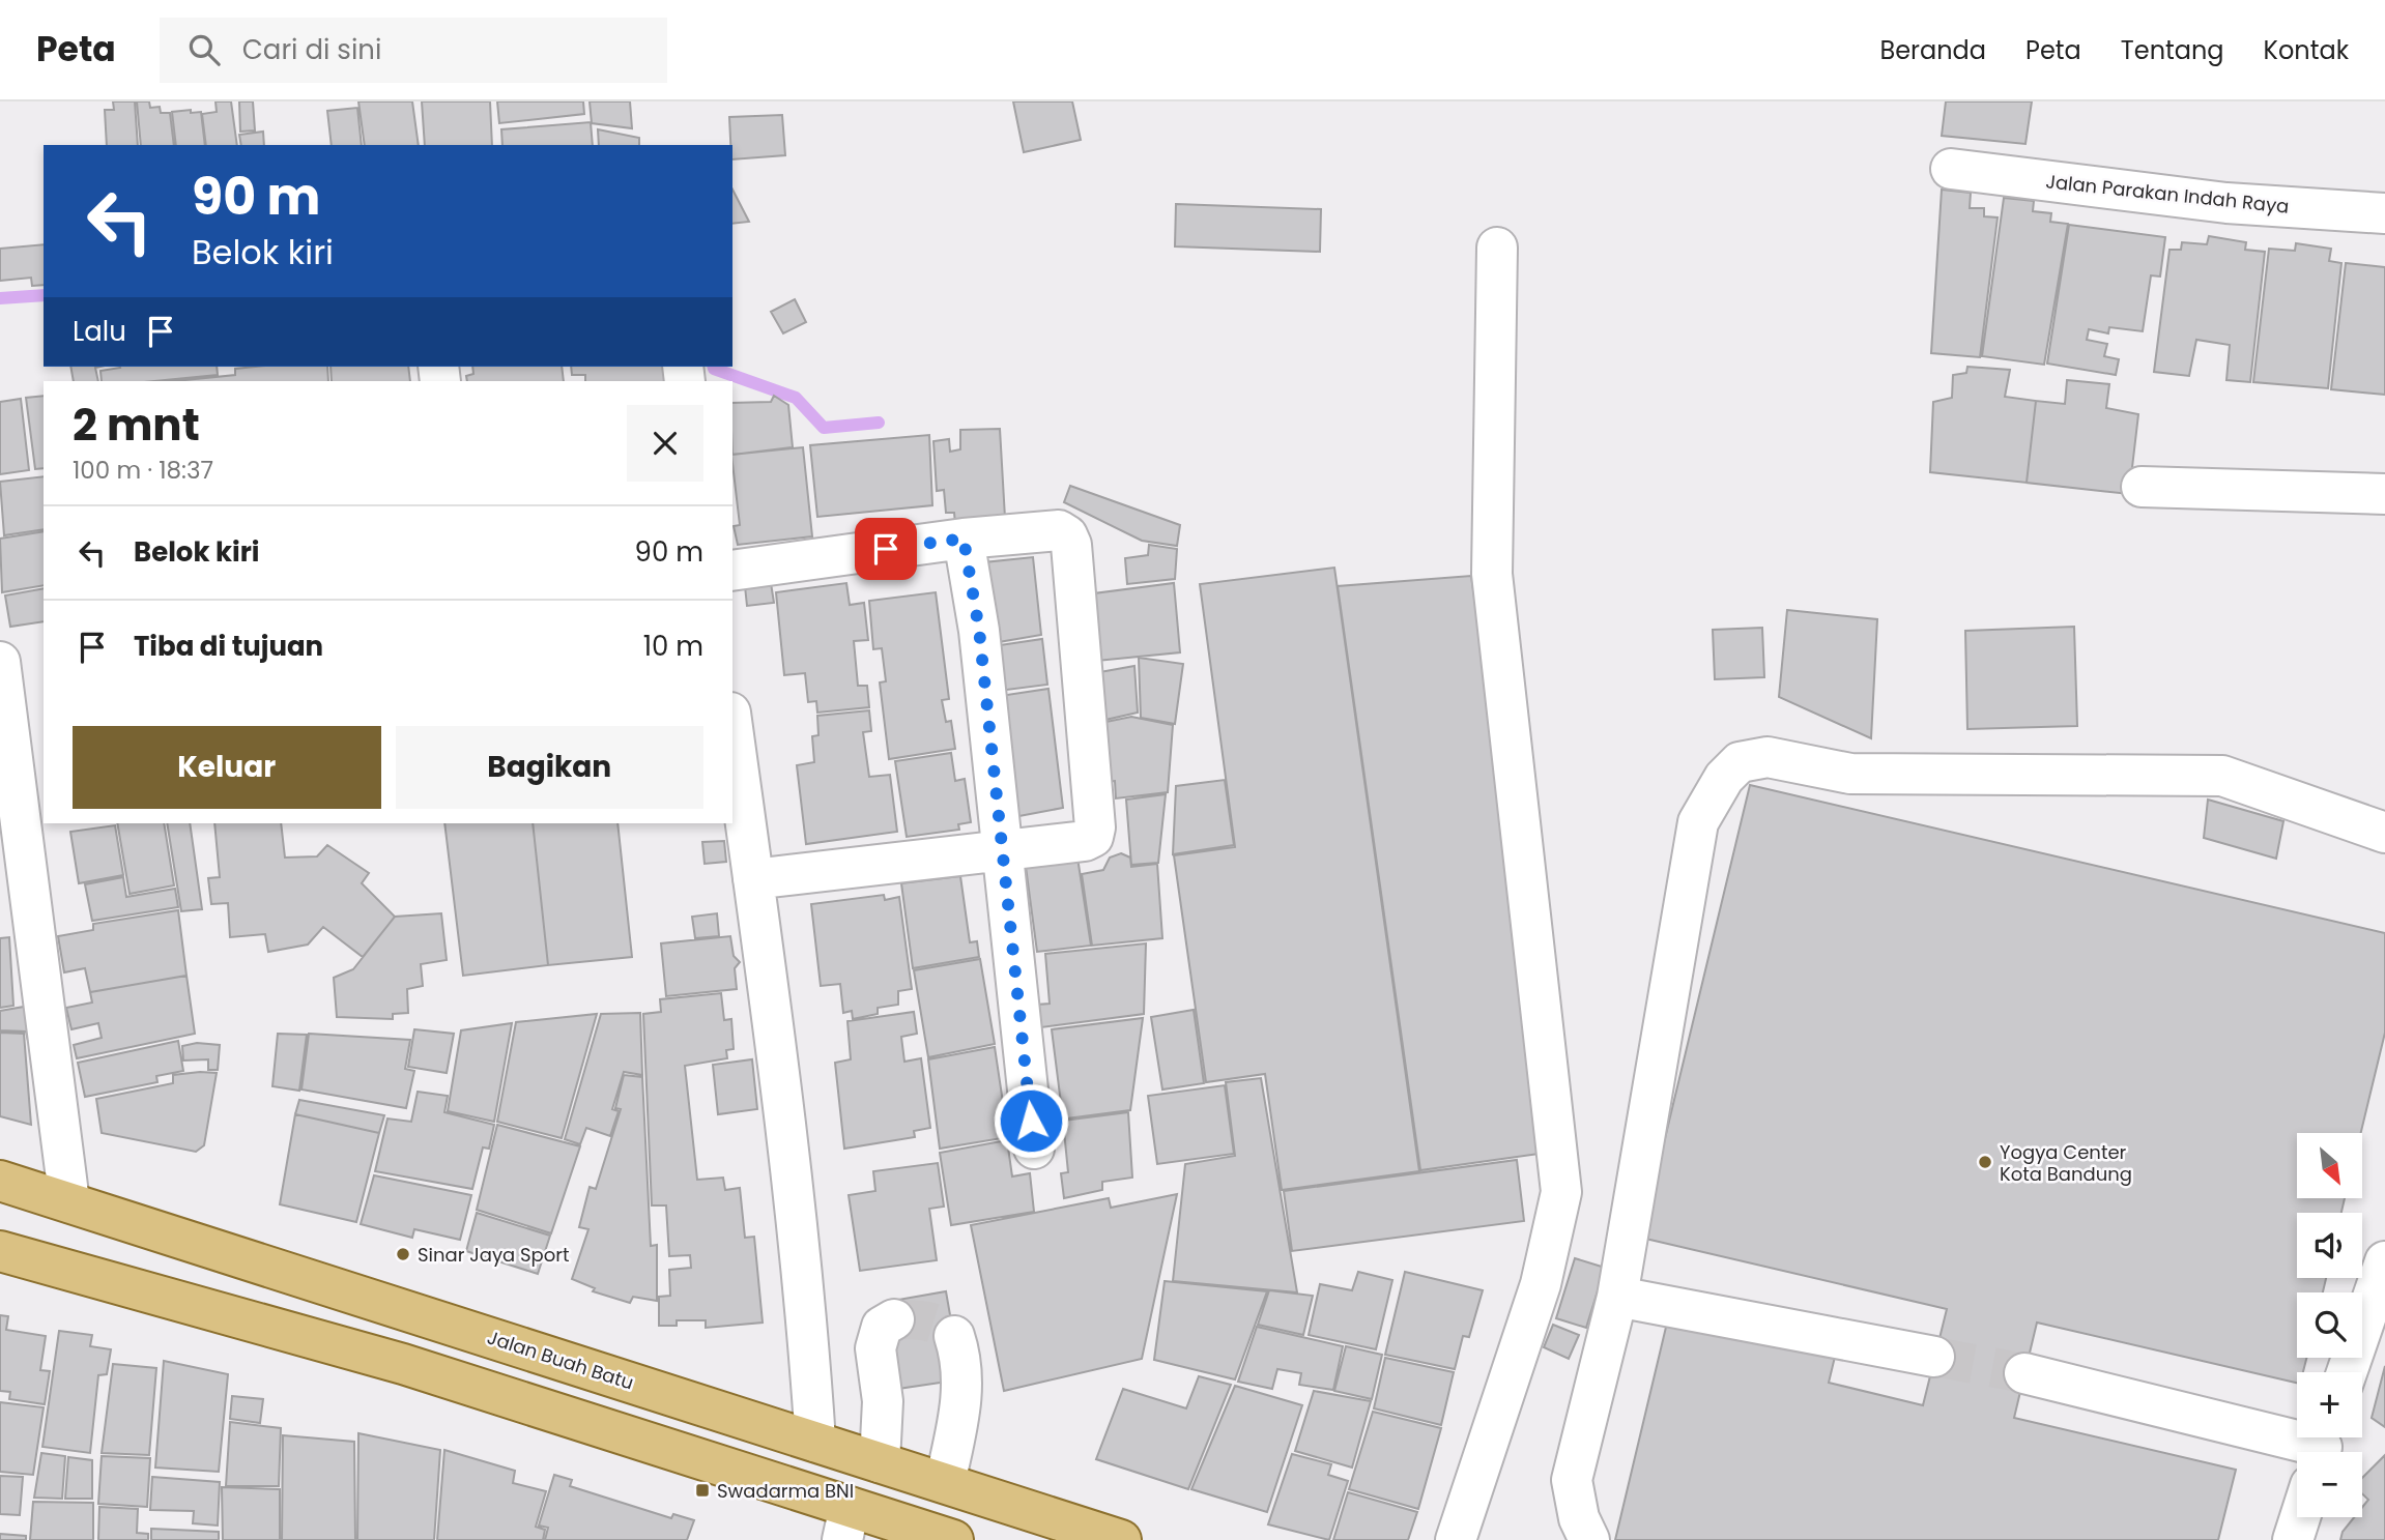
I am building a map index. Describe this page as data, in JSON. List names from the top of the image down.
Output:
{
  "streets": {
    "main road": ["Jalan Buah Batu"],
    "street": ["Jalan Parakan Indah Raya"]
  },
  "places": {
    "other": ["Yogya Center Kota Bandung", "Sinar Jaya Sport"],
    "transit": ["Swadarma BNI"]
  },
  "north": "bottom right",
  "page": {
    "header": "Peta",
    "search": "Cari di sini",
    "nav": [
      "Beranda",
      "Peta",
      "Tentang",
      "Kontak"
    ],
    "turn": ["90 m", "Belok kiri"],
    "then": "Lalu",
    "heading": ["2 mnt", "100 m · 18:37"],
    "list": [
      {
        "name": "Belok kiri",
        "value": "90 m"
      },
      {
        "name": "Tiba di tujuan",
        "value": "10 m"
      }
    ],
    "buttons": ["Keluar", "Bagikan"],
    "map_buttons": ["+", "−"]
  }
}
